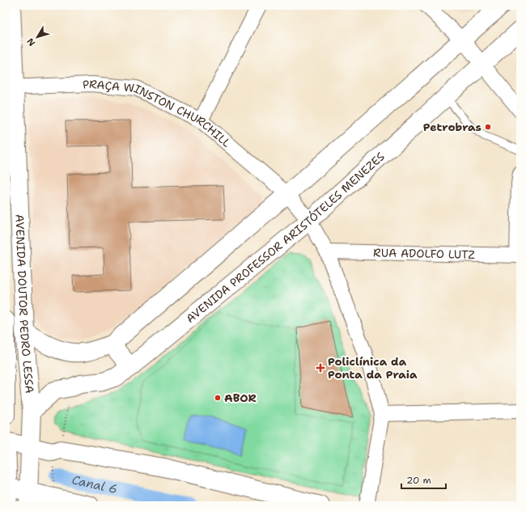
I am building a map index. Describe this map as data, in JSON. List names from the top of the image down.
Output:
{
  "streets": {
    "main road": ["AVENIDA PROFESSOR ARISTÓTELES MENEZES", "AVENIDA DOUTOR PEDRO LESSA"],
    "street": ["PRAÇA WINSTON CHURCHILL", "RUA ADOLFO LUTZ"]
  },
  "crossings": [
    ["PRAÇA WINSTON CHURCHILL", "AVENIDA PROFESSOR ARISTÓTELES MENEZES"],
    ["PRAÇA WINSTON CHURCHILL", "RUA ADOLFO LUTZ"],
    ["PRAÇA WINSTON CHURCHILL", "AVENIDA DOUTOR PEDRO LESSA"],
    ["AVENIDA PROFESSOR ARISTÓTELES MENEZES", "AVENIDA DOUTOR PEDRO LESSA"]
  ],
  "water": ["Canal 6"],
  "places": {
    "other": ["Petrobras", "ABOR"],
    "health": ["Policlínica da Ponta da Praia"]
  },
  "scale_bar": "20 m",
  "north": "bottom left"
}
